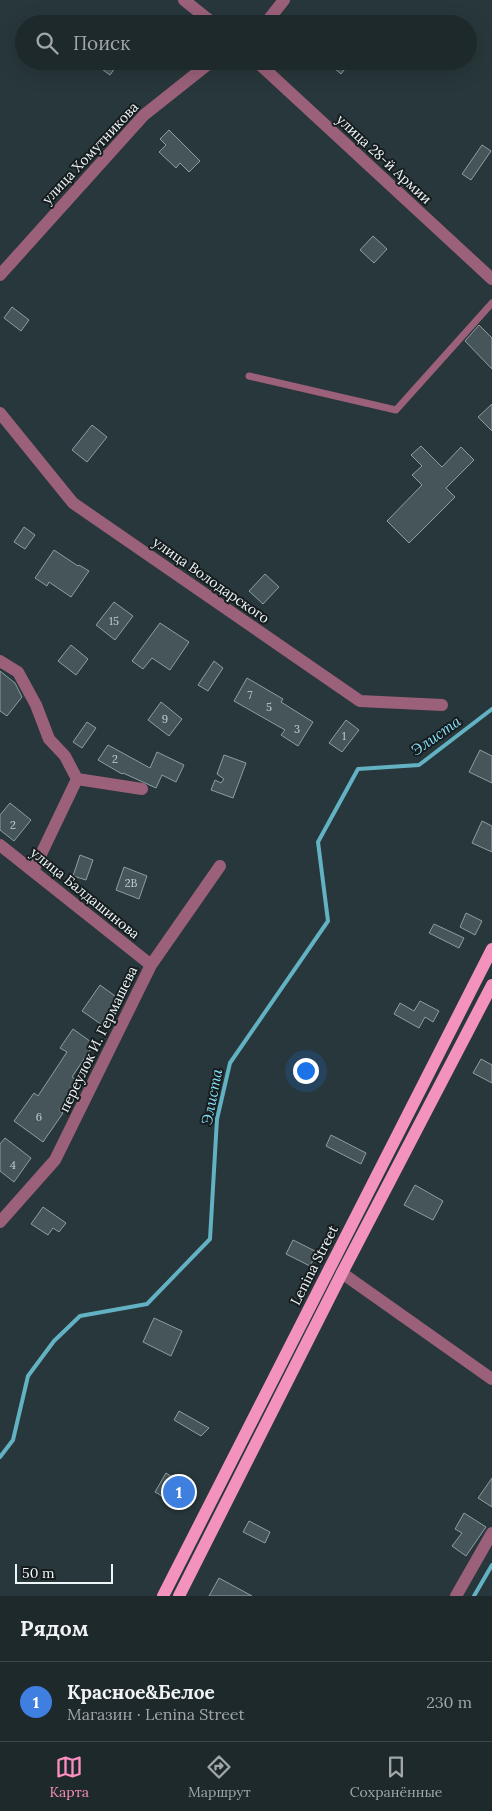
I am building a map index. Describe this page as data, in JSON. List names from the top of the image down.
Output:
{
  "streets": {
    "main road": ["Lenina Street"],
    "street": [
      "улица Хомутникова",
      "улица 28-й Армии",
      "улица Володарского",
      "улица Балдашинова",
      "переулок И. Гермашева"
    ]
  },
  "crossings": [
    ["улица Балдашинова", "переулок И. Гермашева"]
  ],
  "water": ["Элиста"],
  "house_numbers": [
    "15",
    "7",
    "5",
    "9",
    "3",
    "1",
    "2",
    "2",
    "2В",
    "6",
    "4"
  ],
  "scale_bar": "50 m",
  "page": {
    "search": "Поиск",
    "pins": "1",
    "scale": "50 m",
    "heading": "Рядом",
    "list": [
      {
        "mark": "1",
        "name": "Красное&Белое",
        "note": "Магазин · Lenina Street",
        "value": "230 m"
      }
    ],
    "nav": ["Карта", "Маршрут", "Сохранённые"]
  }
}
